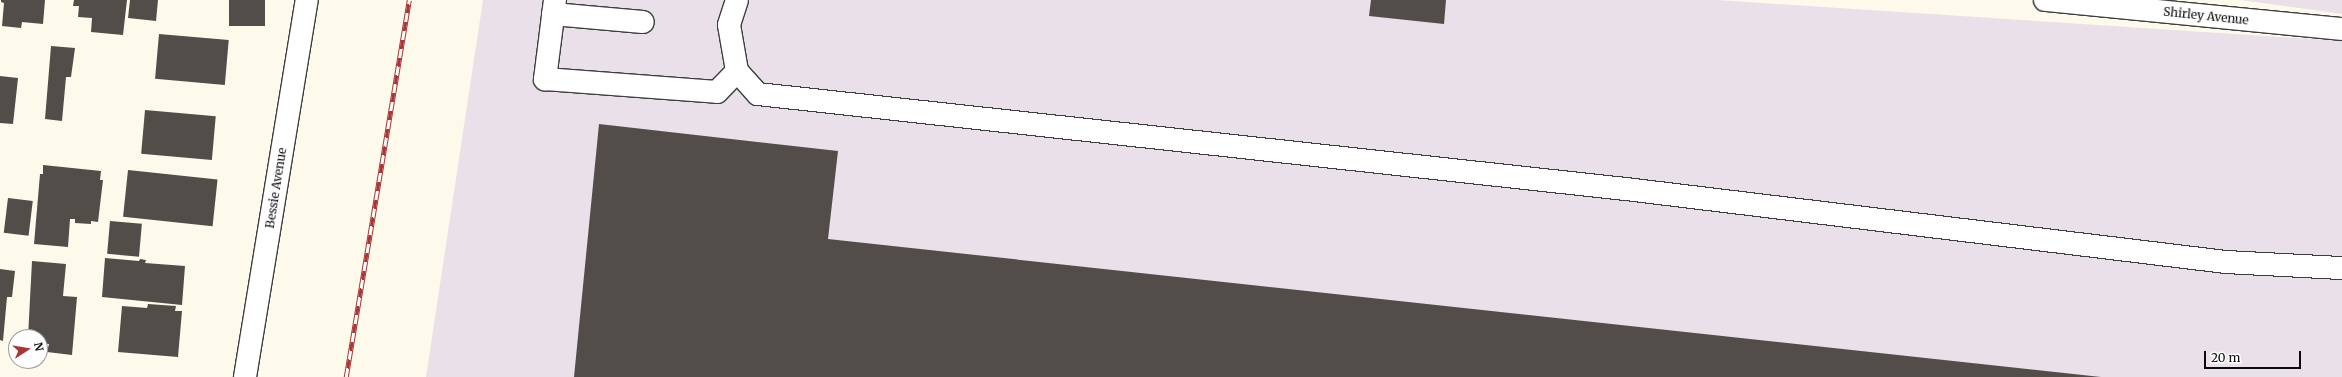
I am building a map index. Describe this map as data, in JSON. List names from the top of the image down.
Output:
{
  "streets": {
    "street": ["Shirley Avenue", "Bessie Avenue"]
  },
  "scale_bar": "20 m",
  "north": "right"
}
